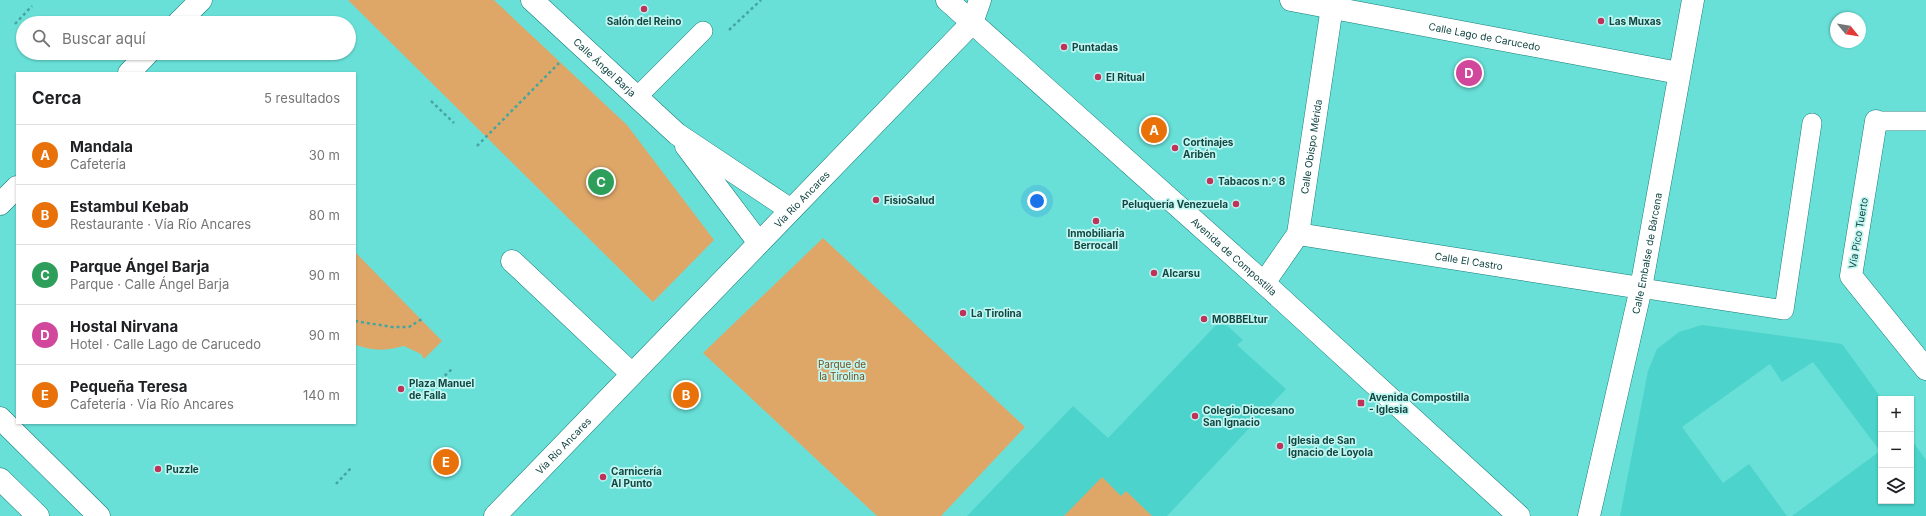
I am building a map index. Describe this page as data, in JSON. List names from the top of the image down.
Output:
{
  "streets": {
    "street": [
      "Calle Lago de Carucedo",
      "Calle Ángel Barja",
      "Calle Obispo Mérida",
      "Vía Río Ancares",
      "Vía Pico Tuerto",
      "Calle Embalse de Bárcena",
      "Avenida de Compostilla",
      "Calle El Castro"
    ]
  },
  "crossings": [
    ["Calle Lago de Carucedo", "Calle Obispo Mérida"],
    ["Calle Lago de Carucedo", "Calle Embalse de Bárcena"],
    ["Calle Ángel Barja", "Vía Río Ancares"],
    ["Calle Obispo Mérida", "Avenida de Compostilla"],
    ["Calle Obispo Mérida", "Calle El Castro"],
    ["Vía Río Ancares", "Avenida de Compostilla"],
    ["Calle Embalse de Bárcena", "Calle El Castro"]
  ],
  "parks": ["Parque de la Tirolina"],
  "places": {
    "other": [
      "Salón del Reino",
      "Las Muxas",
      "Puntadas",
      "El Ritual",
      "Cortinajes Aribén",
      "Tabacos n.º 8",
      "FisioSalud",
      "Peluquería Venezuela",
      "Inmobiliaria Berrocall",
      "Alcarsu",
      "La Tirolina",
      "MOBBELtur",
      "Plaza Manuel de Falla",
      "Colegio Diocesano San Ignacio",
      "Iglesia de San Ignacio de Loyola",
      "Puzzle",
      "Carnicería Al Punto"
    ],
    "transit": ["Avenida Compostilla - Iglesia"]
  },
  "north": "bottom right",
  "page": {
    "search": "Buscar aquí",
    "pins": [
      "D",
      "A",
      "C",
      "B",
      "E"
    ],
    "heading": ["Cerca", "5 resultados"],
    "list": [
      {
        "mark": "A",
        "name": "Mandala",
        "note": "Cafetería",
        "value": "30 m"
      },
      {
        "mark": "B",
        "name": "Estambul Kebab",
        "note": "Restaurante · Vía Río Ancares",
        "value": "80 m"
      },
      {
        "mark": "C",
        "name": "Parque Ángel Barja",
        "note": "Parque · Calle Ángel Barja",
        "value": "90 m"
      },
      {
        "mark": "D",
        "name": "Hostal Nirvana",
        "note": "Hotel · Calle Lago de Carucedo",
        "value": "90 m"
      },
      {
        "mark": "E",
        "name": "Pequeña Teresa",
        "note": "Cafetería · Vía Río Ancares",
        "value": "140 m"
      }
    ],
    "map_buttons": ["+", "−"]
  }
}
